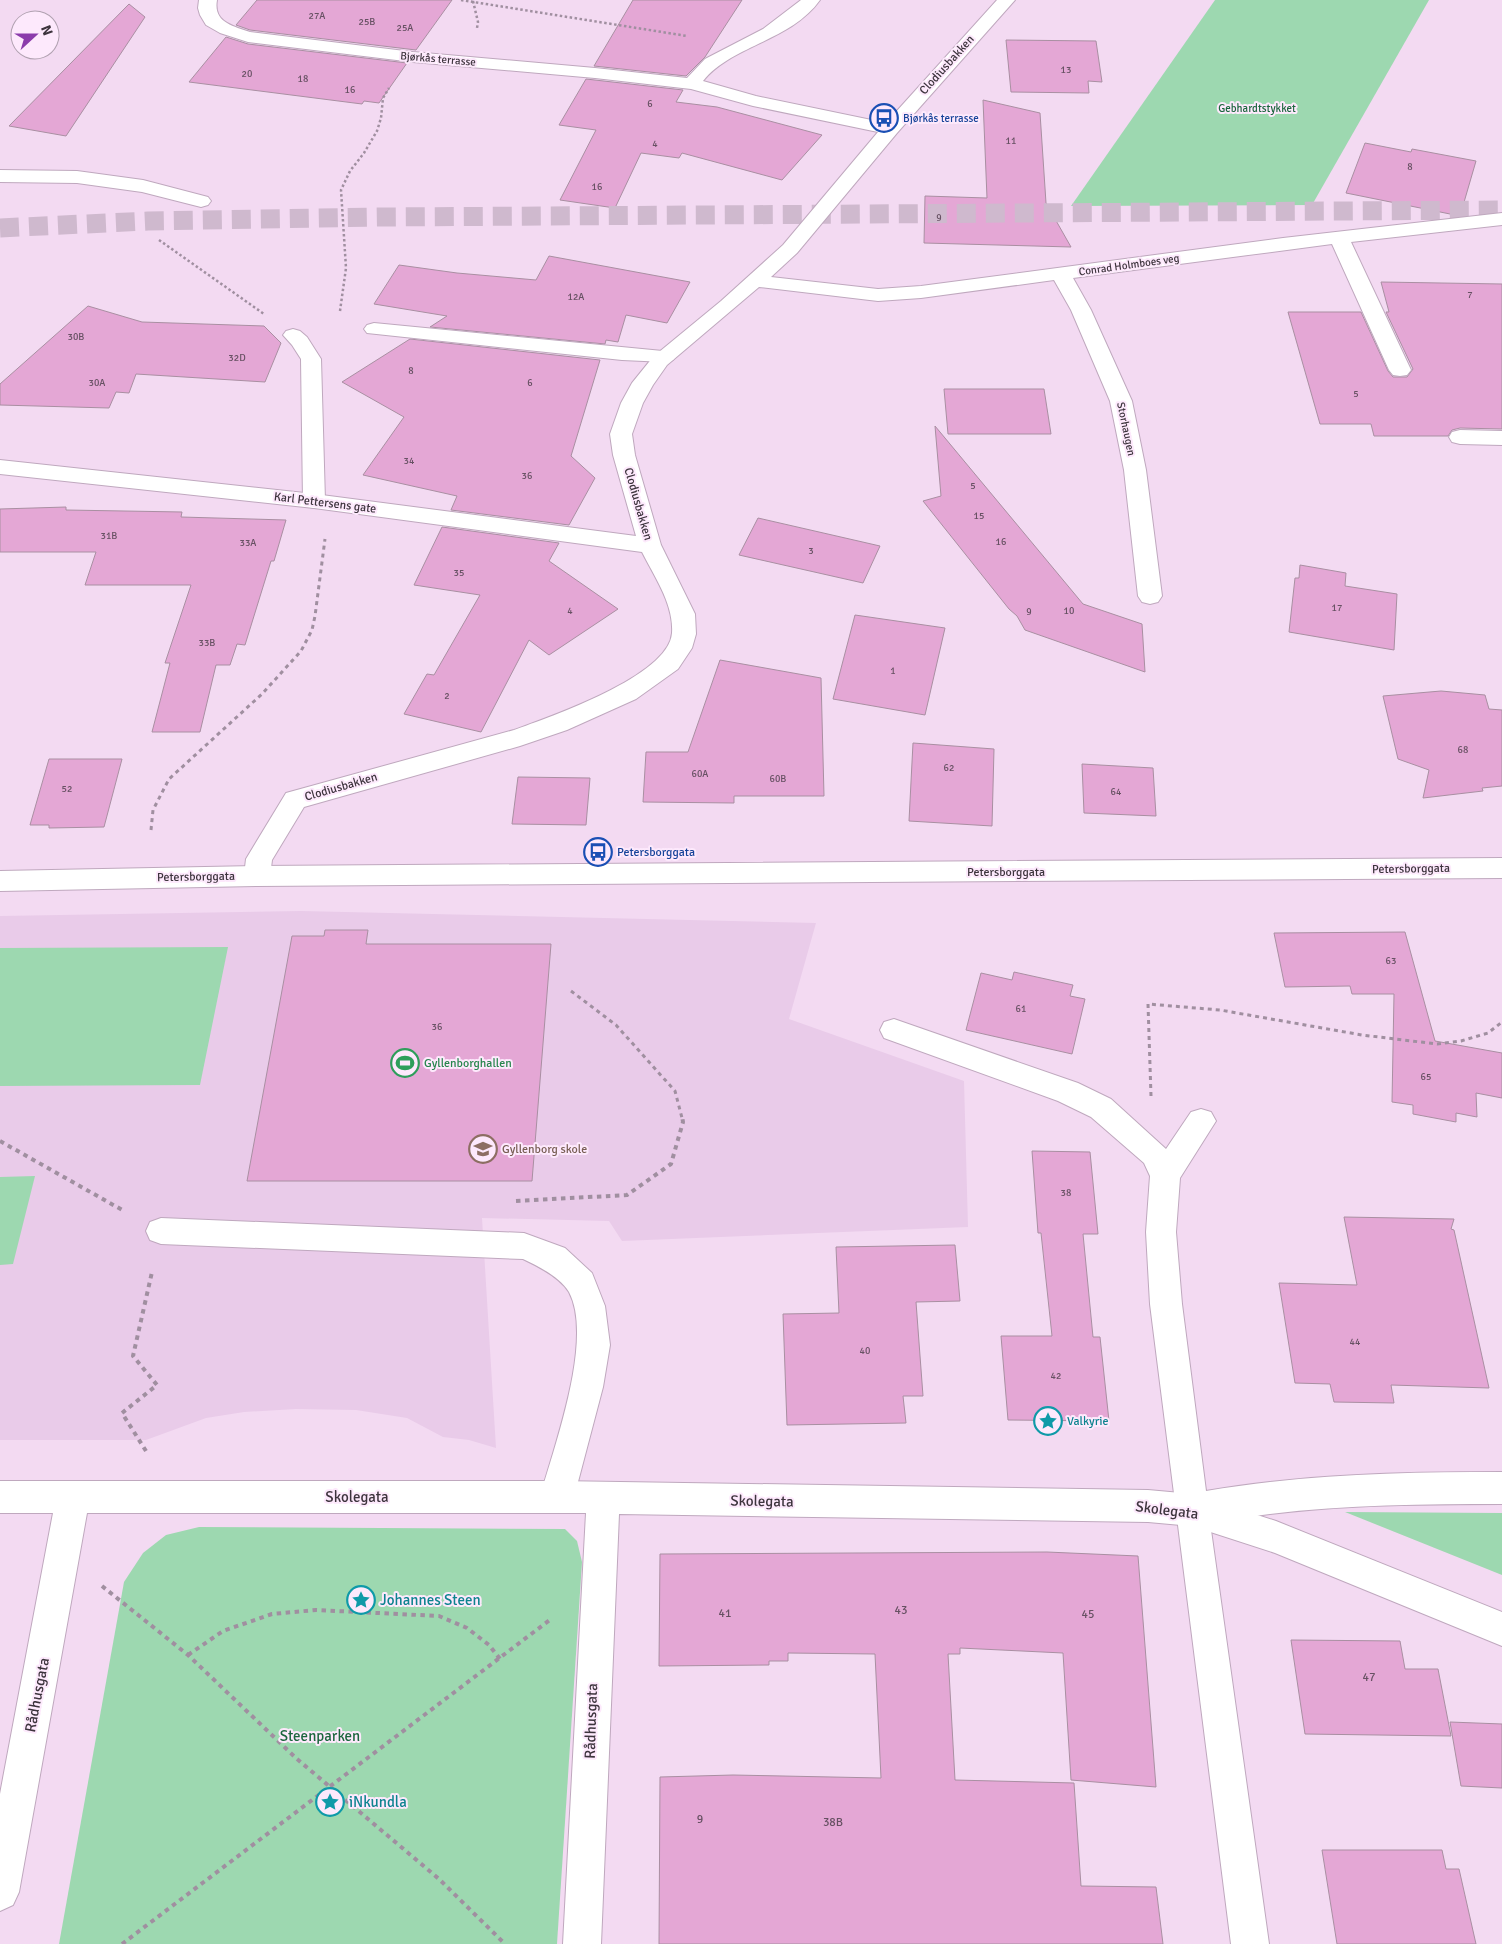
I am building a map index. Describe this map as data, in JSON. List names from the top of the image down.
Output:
{
  "streets": {
    "street": [
      "Bjørkås terrasse",
      "Clodiusbakken",
      "Conrad Holmboes veg",
      "Storhaugen",
      "Karl Pettersens gate",
      "Petersborggata",
      "Skolegata",
      "Rådhusgata"
    ]
  },
  "crossings": [
    ["Bjørkås terrasse", "Clodiusbakken"],
    ["Clodiusbakken", "Conrad Holmboes veg"],
    ["Clodiusbakken", "Karl Pettersens gate"],
    ["Clodiusbakken", "Petersborggata"],
    ["Conrad Holmboes veg", "Storhaugen"],
    ["Skolegata", "Rådhusgata"]
  ],
  "parks": ["Gebhardtstykket", "Steenparken"],
  "places": {
    "bus stop": ["Bjørkås terrasse", "Petersborggata"],
    "sports": ["Gyllenborghallen"],
    "school or university": ["Gyllenborg skole"],
    "place": ["Valkyrie", "Johannes Steen", "iNkundla"]
  },
  "house_numbers": [
    "27A",
    "25B",
    "25A",
    "13",
    "20",
    "18",
    "16",
    "6",
    "11",
    "4",
    "8",
    "16",
    "9",
    "7",
    "12A",
    "30B",
    "32D",
    "8",
    "30A",
    "6",
    "5",
    "34",
    "36",
    "5",
    "15",
    "31B",
    "16",
    "33A",
    "3",
    "35",
    "17",
    "4",
    "10",
    "9",
    "33B",
    "1",
    "2",
    "68",
    "62",
    "60A",
    "60B",
    "52",
    "64",
    "63",
    "61",
    "36",
    "65",
    "38",
    "44",
    "40",
    "42",
    "43",
    "41",
    "45",
    "47",
    "9",
    "38B"
  ],
  "north": "right"
}
